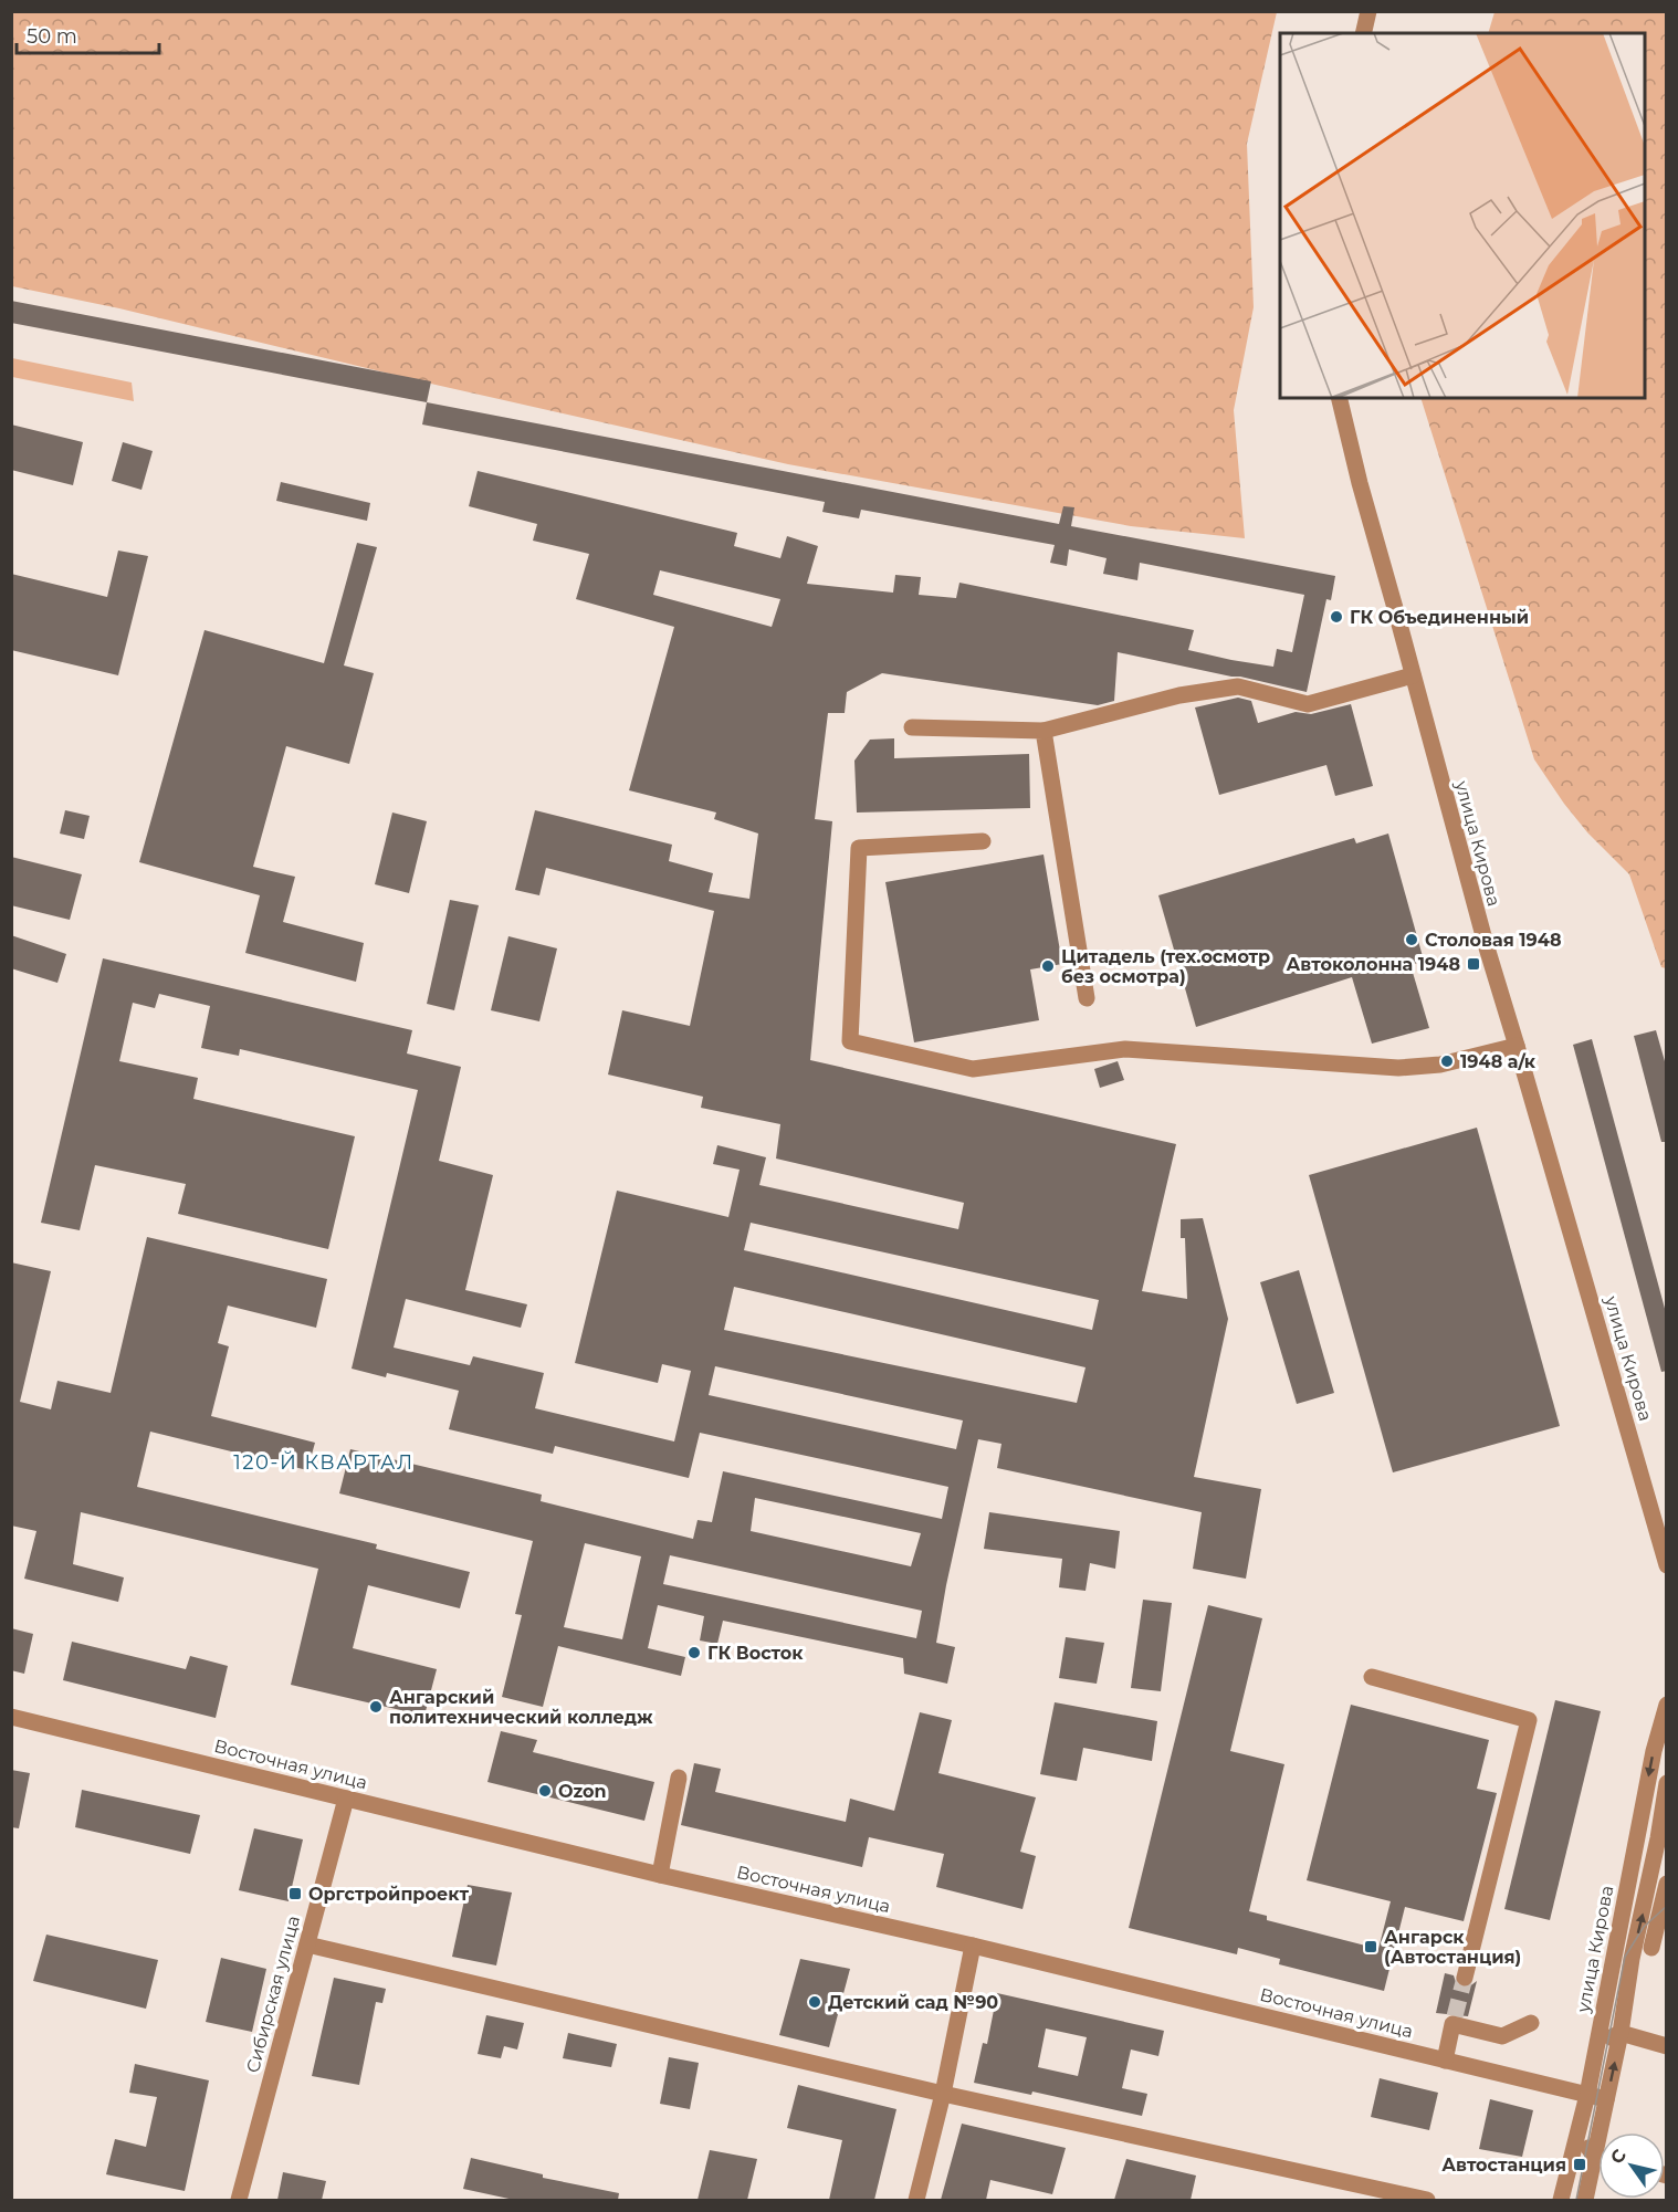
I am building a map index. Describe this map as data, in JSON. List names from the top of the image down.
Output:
{
  "streets": {
    "street": ["улица Кирова", "Восточная улица", "Сибирская улица"]
  },
  "crossings": [
    ["улица Кирова", "Восточная улица"],
    ["Восточная улица", "Сибирская улица"]
  ],
  "districts": ["120-Й КВАРТАЛ"],
  "places": {
    "other": [
      "ГК Объединенный",
      "Столовая 1948",
      "Цитадель (тех.осмотр без осмотра)",
      "1948 а/к",
      "ГК Восток",
      "Ангарский политехнический колледж",
      "Ozon",
      "Детский сад №90"
    ],
    "transit": [
      "Автоколонна 1948",
      "Оргстройпроект",
      "Ангарск (Автостанция)",
      "Автостанция"
    ]
  },
  "scale_bar": "50 m",
  "north": "top left"
}
